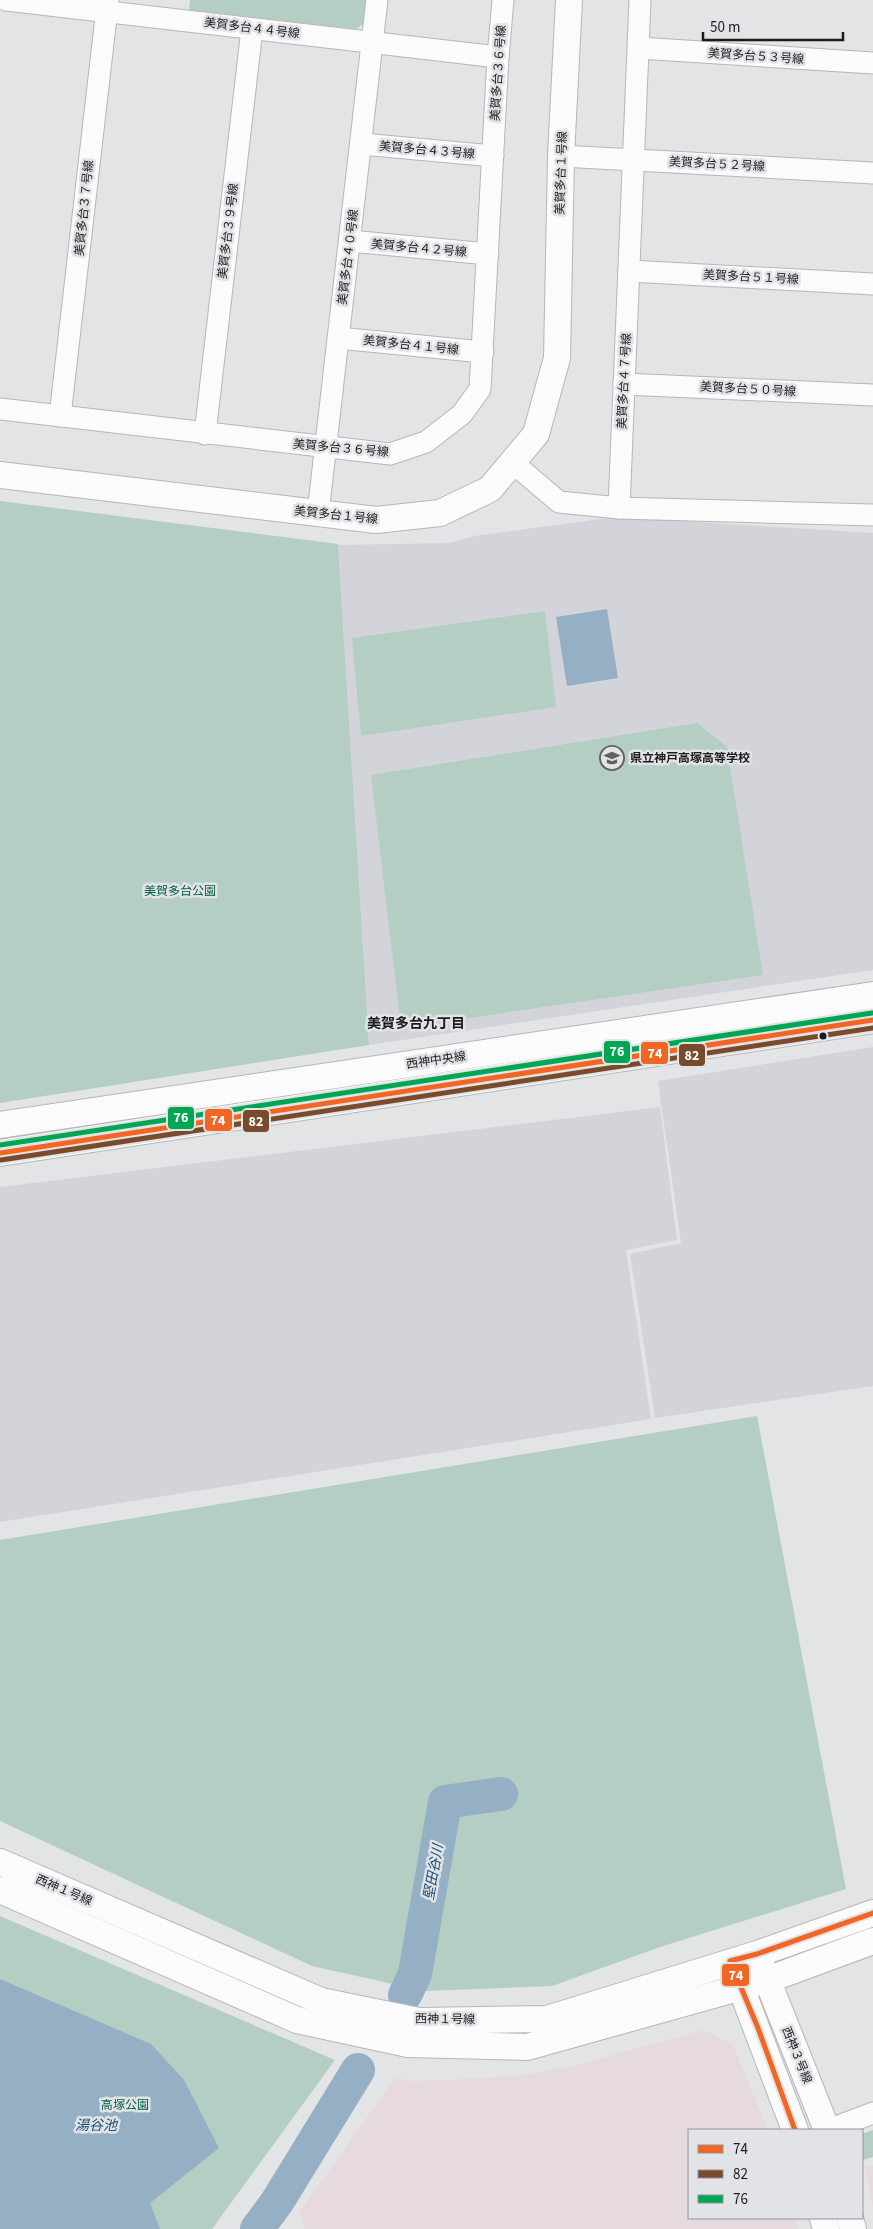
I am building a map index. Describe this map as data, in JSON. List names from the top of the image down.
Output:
{
  "streets": {
    "street": [
      "美賀多台４４号線",
      "美賀多台５３号線",
      "美賀多台３６号線",
      "美賀多台４３号線",
      "美賀多台５２号線",
      "美賀多台１号線",
      "美賀多台３７号線",
      "美賀多台３９号線",
      "美賀多台４２号線",
      "美賀多台４０号線",
      "美賀多台５１号線",
      "美賀多台４１号線",
      "美賀多台４７号線",
      "美賀多台５０号線",
      "西神中央線",
      "西神１号線",
      "西神３号線"
    ]
  },
  "crossings": [
    ["美賀多台４４号線", "美賀多台３６号線"],
    ["美賀多台４４号線", "美賀多台３７号線"],
    ["美賀多台４４号線", "美賀多台３９号線"],
    ["美賀多台４４号線", "美賀多台４０号線"],
    ["美賀多台５３号線", "美賀多台４７号線"],
    ["美賀多台３６号線", "美賀多台４３号線"],
    ["美賀多台３６号線", "美賀多台３７号線"],
    ["美賀多台３６号線", "美賀多台３９号線"],
    ["美賀多台３６号線", "美賀多台４２号線"],
    ["美賀多台３６号線", "美賀多台４０号線"],
    ["美賀多台３６号線", "美賀多台４１号線"],
    ["美賀多台４３号線", "美賀多台４０号線"],
    ["美賀多台５２号線", "美賀多台１号線"],
    ["美賀多台５２号線", "美賀多台４７号線"],
    ["美賀多台１号線", "美賀多台４０号線"],
    ["美賀多台４２号線", "美賀多台４０号線"],
    ["美賀多台４０号線", "美賀多台４１号線"],
    ["美賀多台５１号線", "美賀多台４７号線"],
    ["美賀多台４７号線", "美賀多台５０号線"],
    ["西神１号線", "西神３号線"]
  ],
  "districts": ["美賀多台九丁目"],
  "water": ["堅田谷川", "湯谷池"],
  "parks": ["美賀多台公園", "高塚公園"],
  "places": {
    "school or university": ["県立神戸高塚高等学校"]
  },
  "lines": ["transit line 76", "transit line 74", "transit line 82"],
  "legend": ["74", "82", "76"],
  "scale_bar": "50 m"
}
